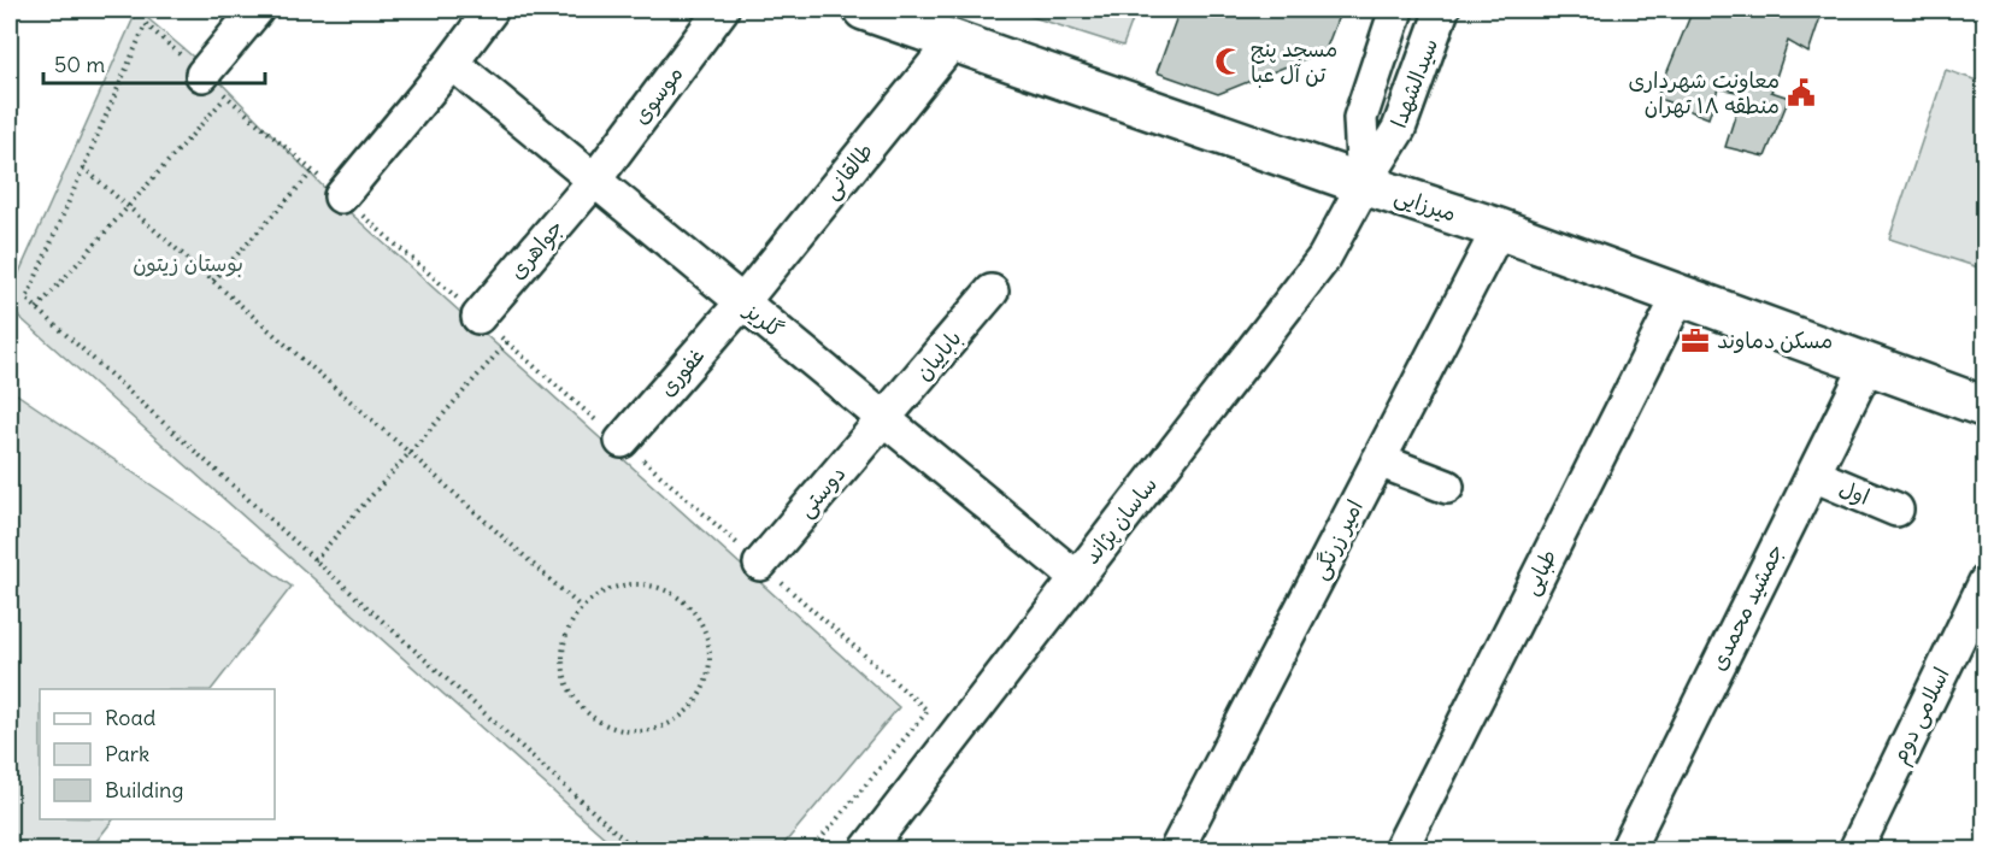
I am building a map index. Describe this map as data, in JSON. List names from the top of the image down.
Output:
{
  "streets": {
    "main road": ["میرزایی"],
    "street": [
      "سیدالشهدا",
      "موسوی",
      "طالقانی",
      "جواهری",
      "گلریز",
      "باباییان",
      "غفوری",
      "دوستی",
      "اول",
      "ساسان پژاند",
      "امیر زرنگی",
      "طبایی",
      "جمشید محمدی",
      "اسلامی دوم"
    ]
  },
  "crossings": [
    ["سیدالشهدا", "میرزایی"],
    ["سیدالشهدا", "ساسان پژاند"],
    ["موسوی", "جواهری"],
    ["موسوی", "گلریز"],
    ["طالقانی", "میرزایی"],
    ["طالقانی", "گلریز"],
    ["طالقانی", "غفوری"],
    ["میرزایی", "ساسان پژاند"],
    ["میرزایی", "امیر زرنگی"],
    ["میرزایی", "طبایی"],
    ["میرزایی", "جمشید محمدی"],
    ["جواهری", "گلریز"],
    ["گلریز", "باباییان"],
    ["گلریز", "غفوری"],
    ["گلریز", "دوستی"],
    ["گلریز", "ساسان پژاند"],
    ["باباییان", "دوستی"],
    ["اول", "جمشید محمدی"]
  ],
  "parks": ["بوستان زیتون"],
  "places": {
    "mosque": ["مسجد پنج تن آل عبا"],
    "public building": ["معاونت شهرداری منطقه ۱۸ تهران"],
    "office": ["مسکن دماوند"]
  },
  "legend": ["Road", "Park", "Building"],
  "scale_bar": "50 m"
}
